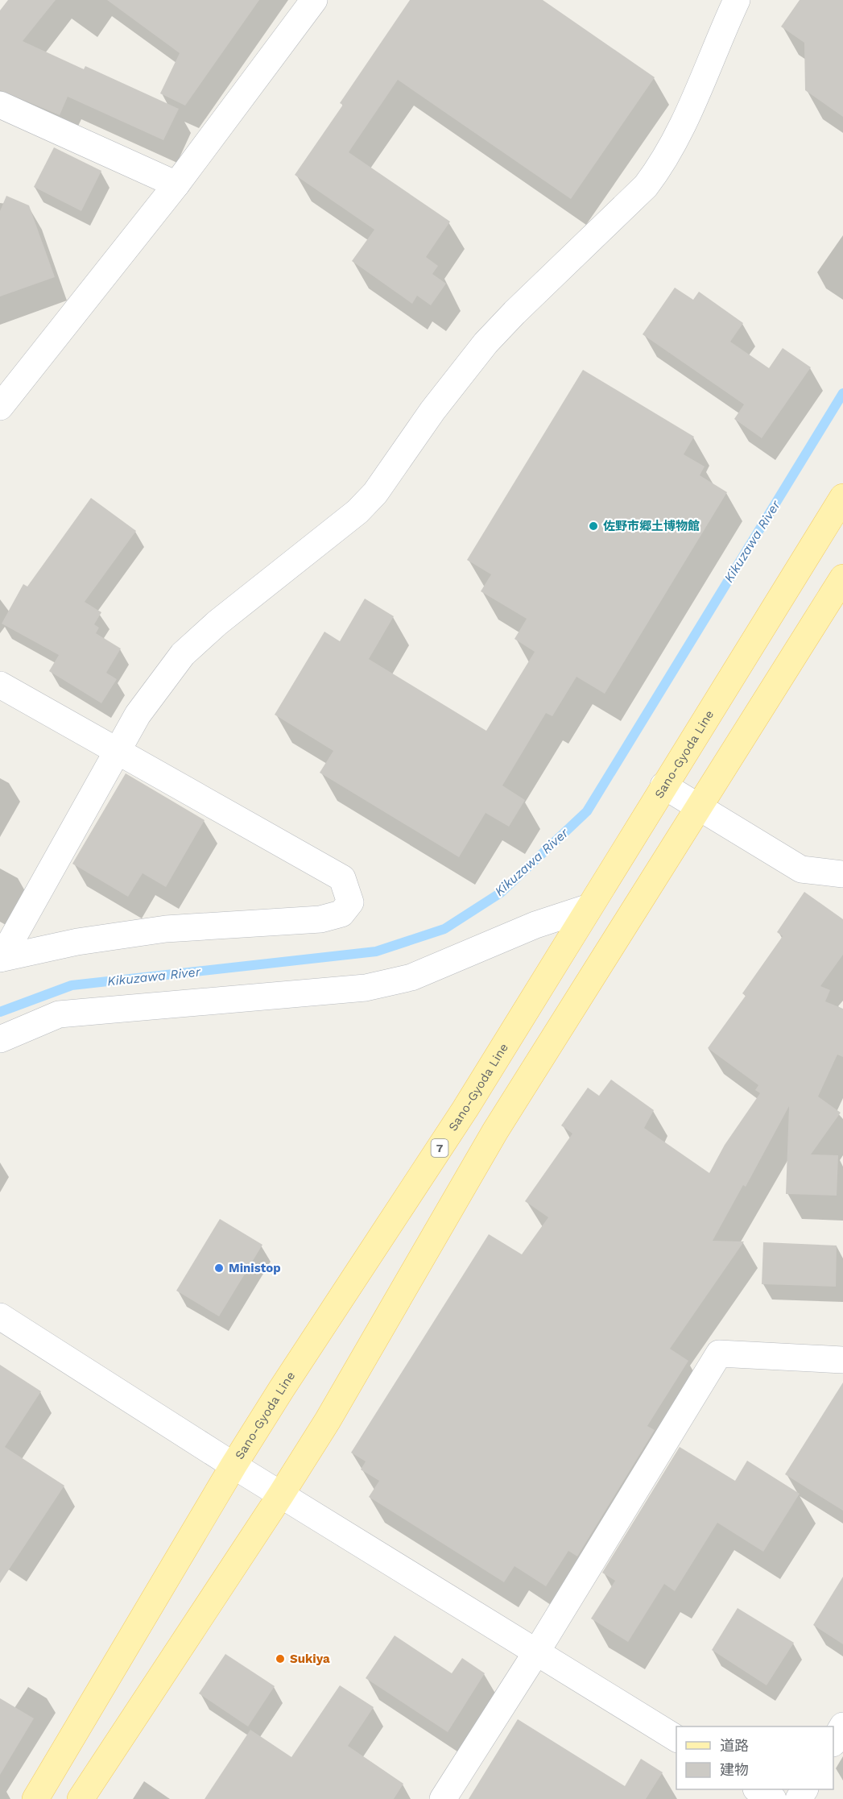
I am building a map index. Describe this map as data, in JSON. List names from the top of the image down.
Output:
{
  "streets": {
    "main road": ["Sano-Gyoda Line", "7"]
  },
  "water": ["Kikuzawa River"],
  "places": ["佐野市郷土博物館", "Ministop", "Sukiya"],
  "legend": ["道路", "建物"]
}
